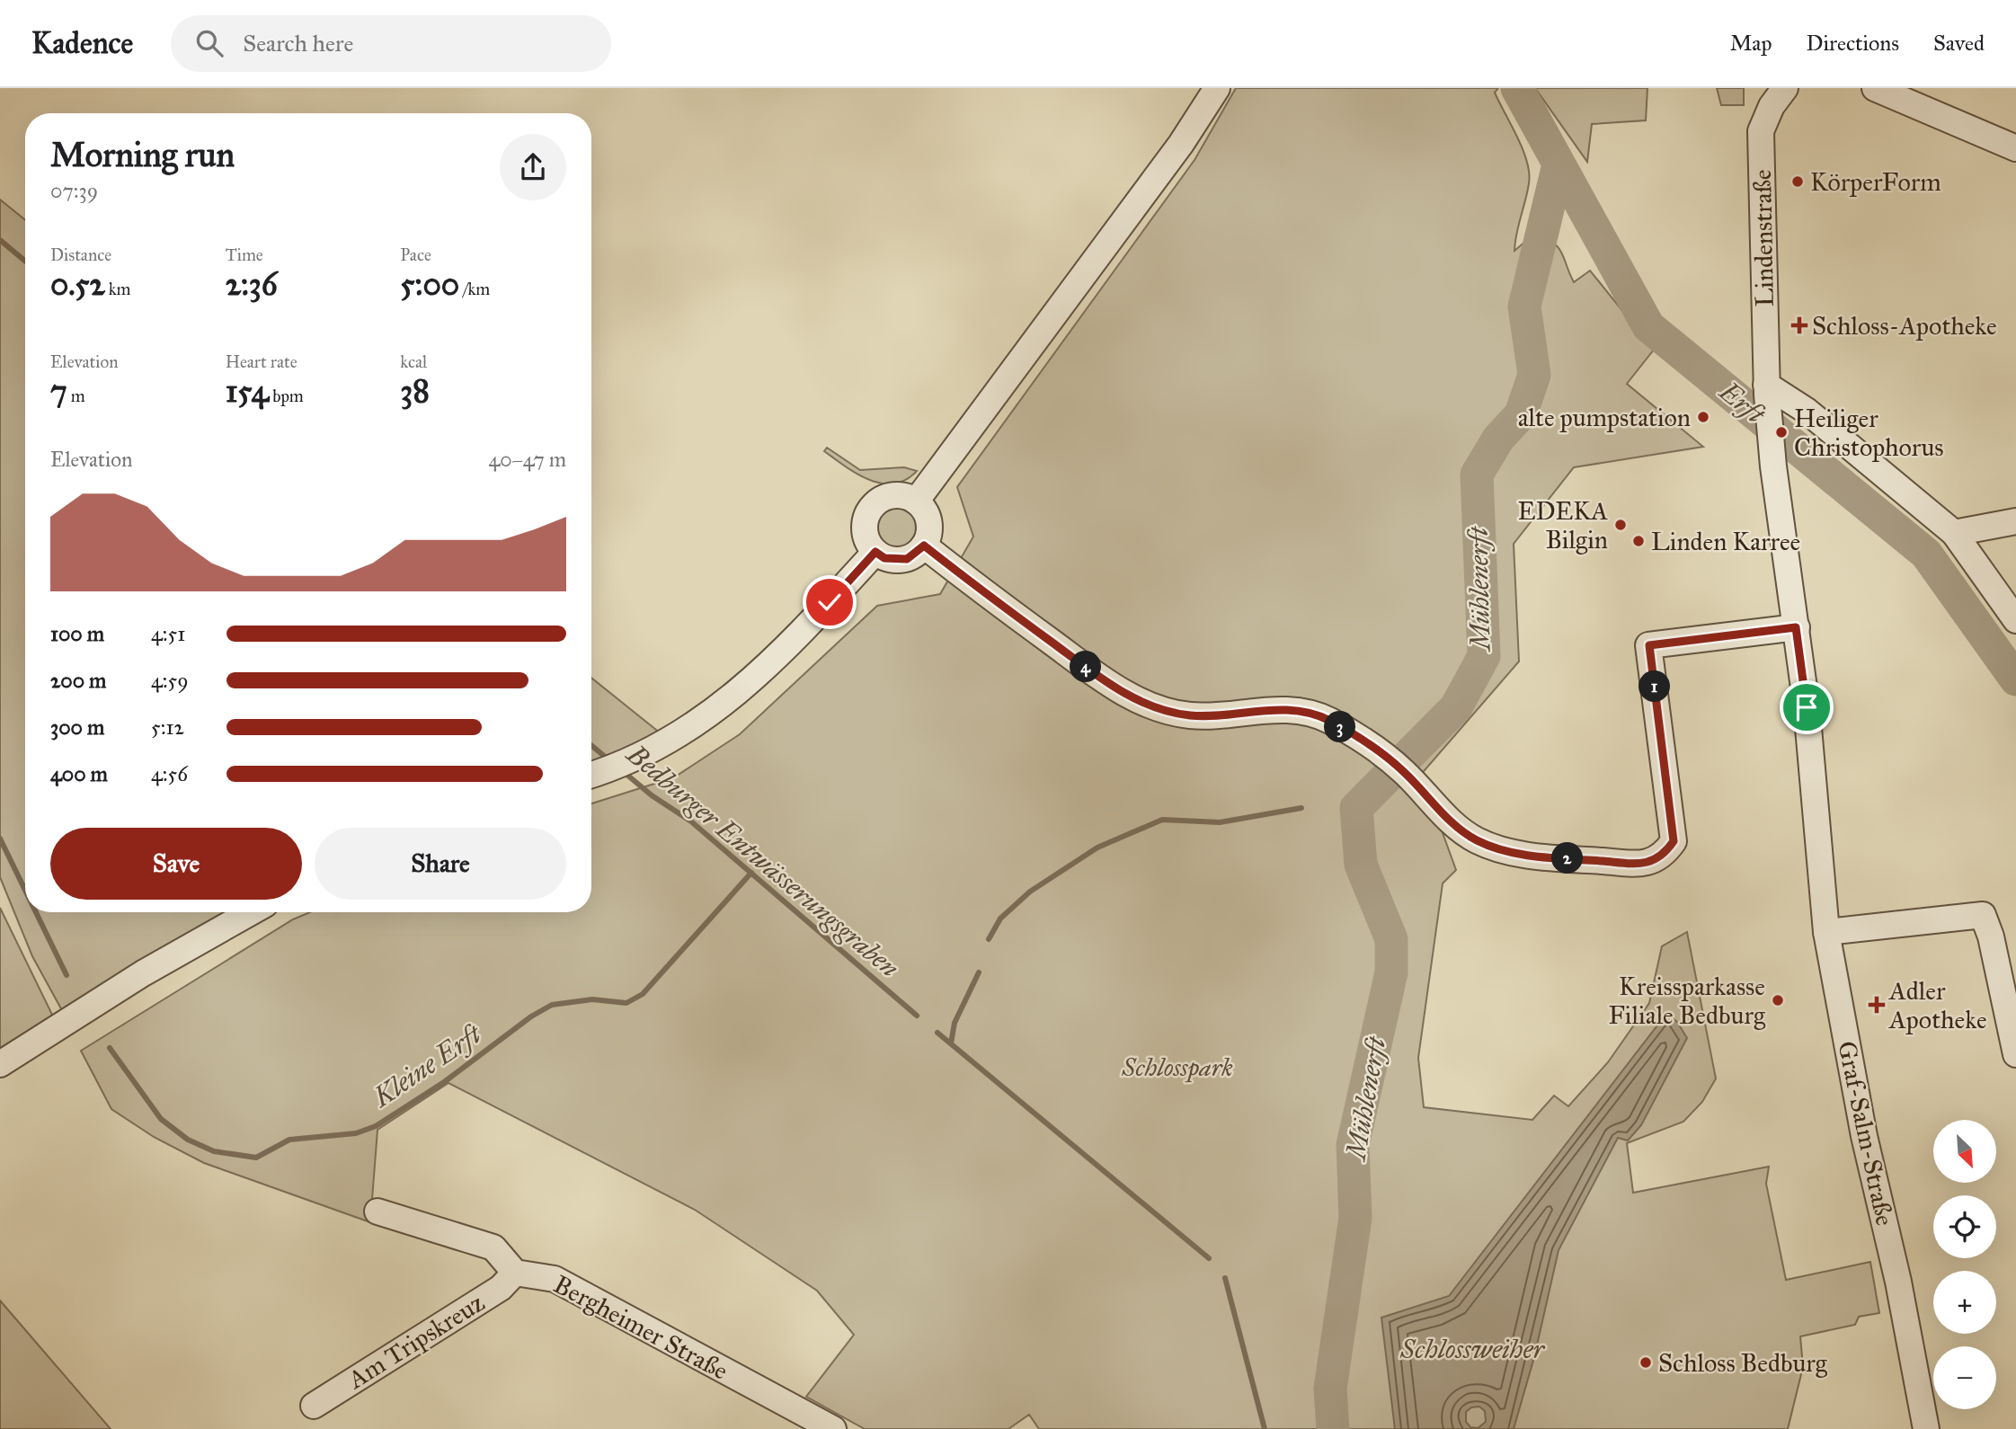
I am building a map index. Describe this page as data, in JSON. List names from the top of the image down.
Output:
{
  "streets": {
    "street": [
      "Lindenstraße",
      "Graf-Salm-Straße",
      "Bergheimer Straße",
      "Am Tripskreuz"
    ]
  },
  "crossings": [
    ["Lindenstraße", "Graf-Salm-Straße"],
    ["Bergheimer Straße", "Am Tripskreuz"]
  ],
  "water": [
    "Erft",
    "Mühlenerft",
    "Bedburger Entwässerungsgraben",
    "Kleine Erft",
    "Schlossweiher"
  ],
  "parks": ["Schlosspark"],
  "places": {
    "other": [
      "KörperForm",
      "alte pumpstation",
      "Heiliger Christophorus",
      "EDEKA Bilgin",
      "Linden Karree",
      "Kreissparkasse Filiale Bedburg",
      "Schloss Bedburg"
    ],
    "health": ["Schloss-Apotheke", "Adler Apotheke"]
  },
  "north": "bottom right",
  "page": {
    "header": "Kadence",
    "search": "Search here",
    "nav": ["Map", "Directions", "Saved"],
    "heading": ["Morning run", "07:39"],
    "stats": [
      ["Distance", "0.52 km"],
      ["Time", "2:36"],
      ["Pace", "5:00 /km"],
      ["Elevation", "7 m"],
      ["Heart rate", "154 bpm"],
      ["kcal", "38"]
    ],
    "chart": ["Elevation", "40–47 m"],
    "list": [
      {
        "name": "100 m",
        "note": "4:51"
      },
      {
        "name": "200 m",
        "note": "4:59"
      },
      {
        "name": "300 m",
        "note": "5:12"
      },
      {
        "name": "400 m",
        "note": "4:56"
      }
    ],
    "pins": [
      "4",
      "1",
      "3",
      "2"
    ],
    "buttons": ["Save", "Share"],
    "map_buttons": ["+", "−"]
  }
}
